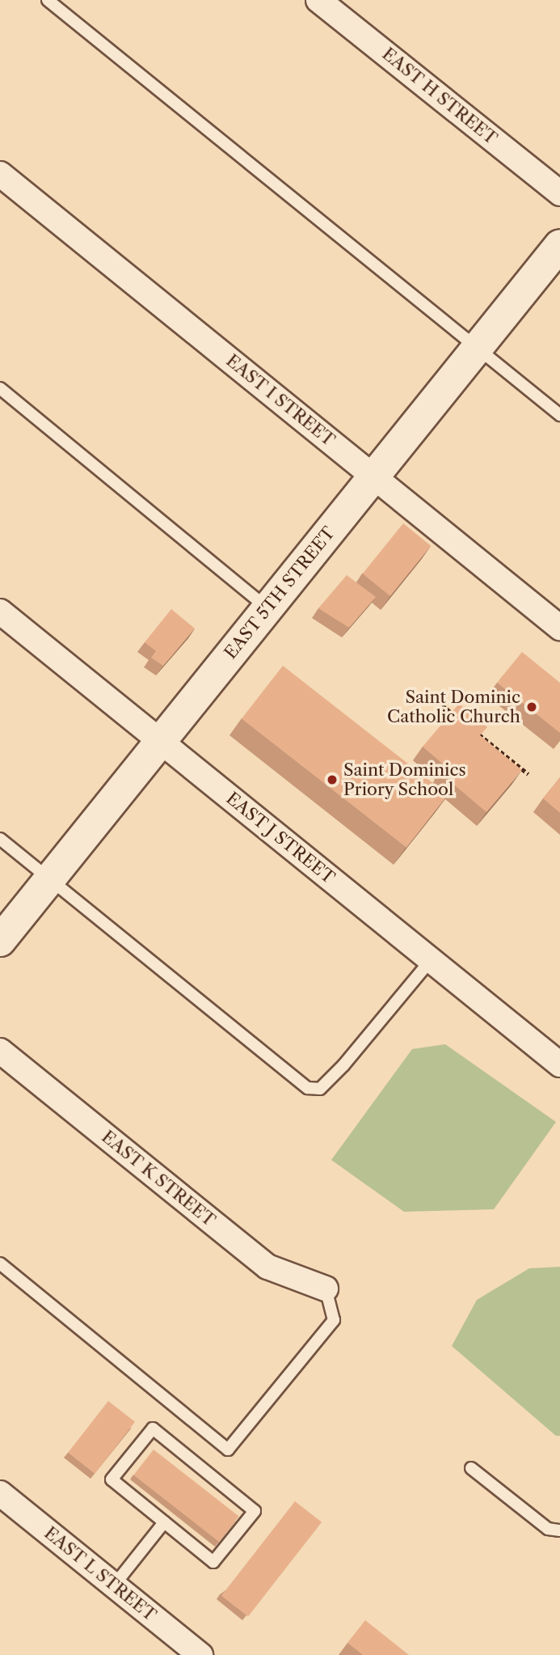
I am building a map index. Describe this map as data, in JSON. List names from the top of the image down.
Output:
{
  "streets": {
    "street": [
      "EAST H STREET",
      "EAST I STREET",
      "EAST 5TH STREET",
      "EAST J STREET",
      "EAST K STREET",
      "EAST L STREET"
    ]
  },
  "crossings": [
    ["EAST I STREET", "EAST 5TH STREET"],
    ["EAST 5TH STREET", "EAST J STREET"]
  ],
  "places": ["Saint Dominic Catholic Church", "Saint Dominics Priory School"]
}
